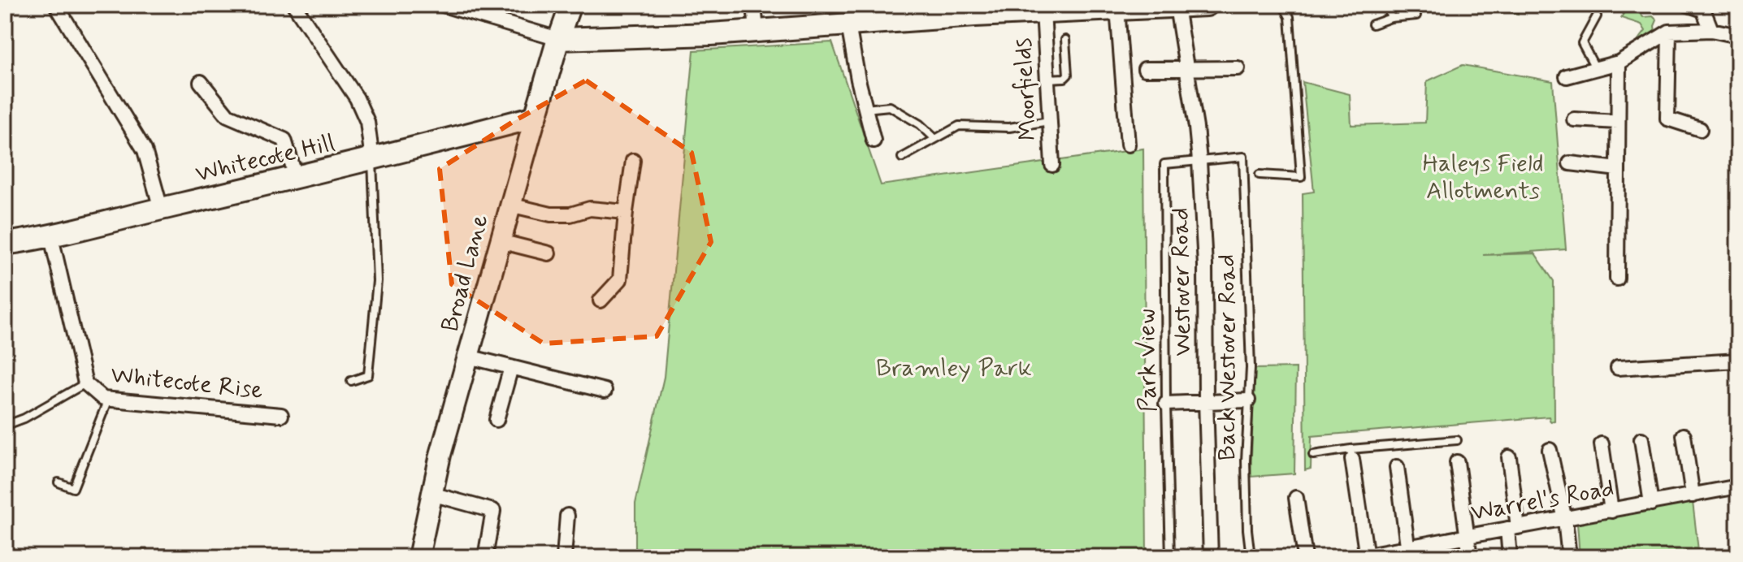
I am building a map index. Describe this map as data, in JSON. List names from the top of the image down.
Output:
{
  "streets": {
    "main road": ["Whitecote Hill", "Broad Lane"],
    "street": [
      "Moorfields",
      "Westover Road",
      "Whitecote Rise",
      "Warrel's Road"
    ],
    "lane": ["Back Westover Road", "Park View"]
  },
  "crossings": [
    ["Whitecote Hill", "Broad Lane"],
    ["Whitecote Hill", "Whitecote Rise"],
    ["Westover Road", "Back Westover Road"],
    ["Westover Road", "Park View"],
    ["Back Westover Road", "Park View"]
  ],
  "parks": ["Haleys Field Allotments", "Bramley Park"]
}
